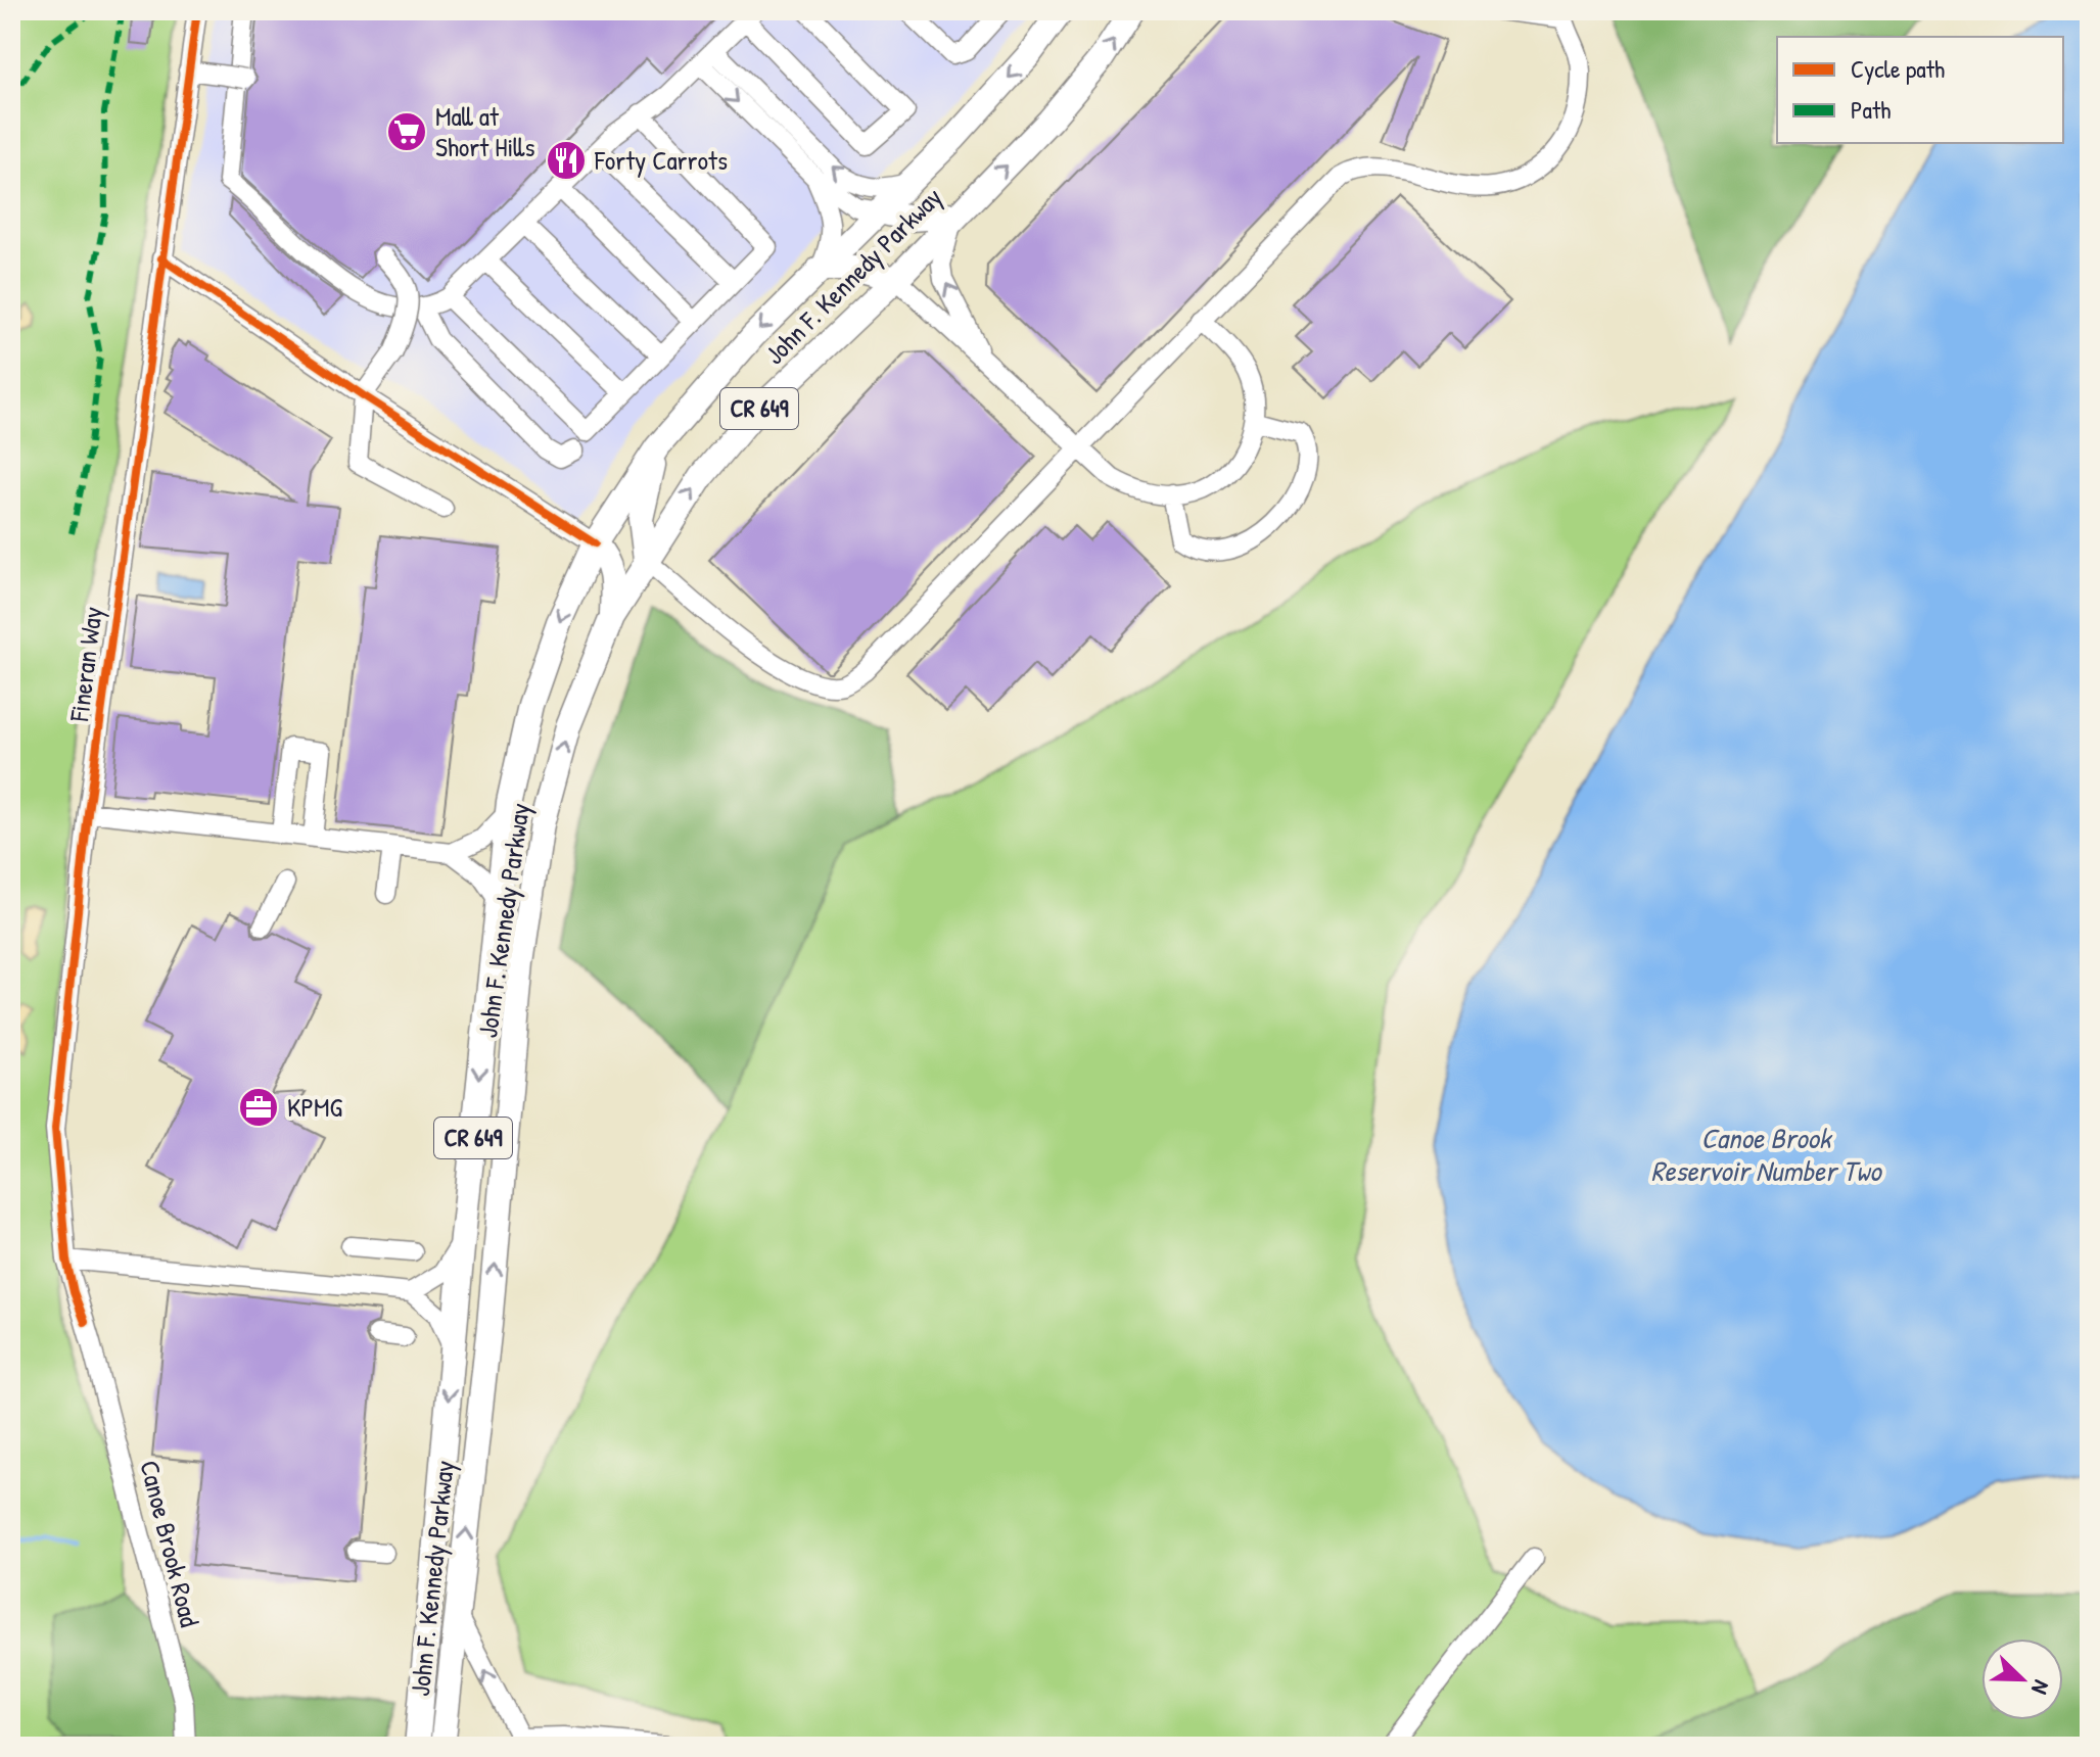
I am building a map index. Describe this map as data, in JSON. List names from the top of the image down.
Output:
{
  "streets": {
    "main road": ["John F. Kennedy Parkway", "CR 649"],
    "street": ["Fineran Way", "Canoe Brook Road"]
  },
  "crossings": [
    ["Fineran Way", "Canoe Brook Road"]
  ],
  "water": ["Canoe Brook Reservoir Number Two"],
  "places": {
    "supermarket": ["Mall at Short Hills"],
    "restaurant": ["Forty Carrots"],
    "office": ["KPMG"]
  },
  "legend": ["Cycle path", "Path"],
  "north": "bottom right"
}
